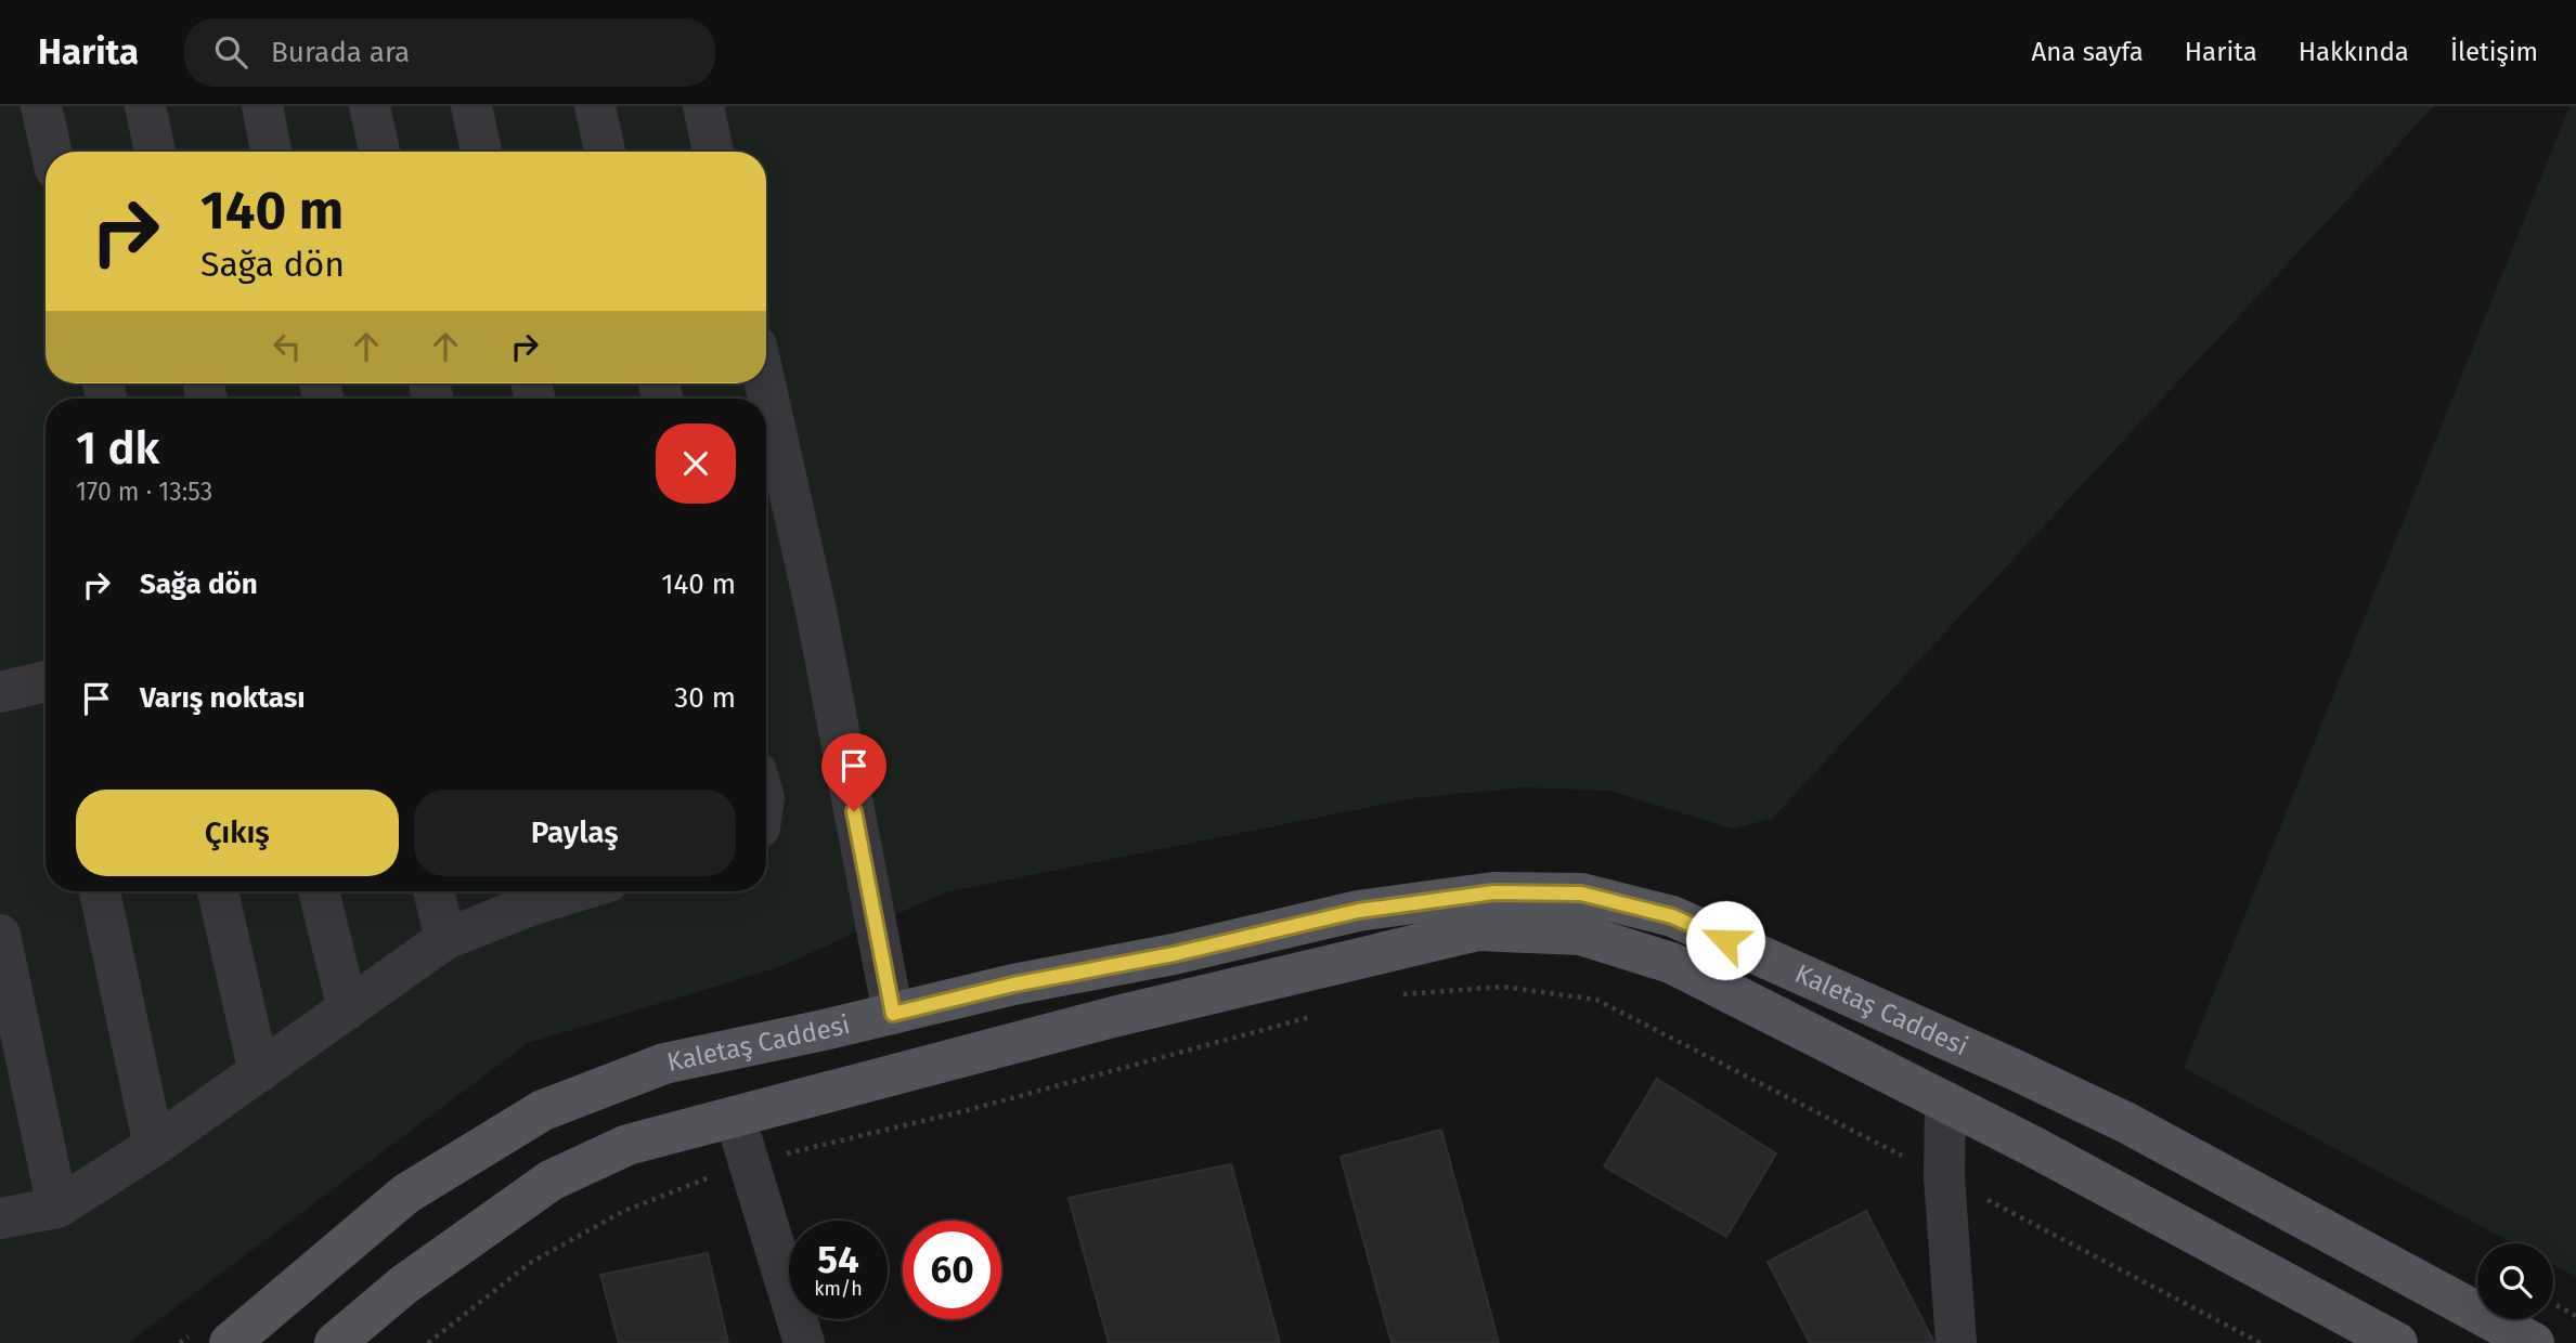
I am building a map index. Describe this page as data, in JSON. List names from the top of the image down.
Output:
{
  "streets": {
    "main road": ["Kaletaş Caddesi"]
  },
  "page": {
    "header": "Harita",
    "search": "Burada ara",
    "nav": [
      "Ana sayfa",
      "Harita",
      "Hakkında",
      "İletişim"
    ],
    "turn": ["140 m", "Sağa dön"],
    "heading": ["1 dk", "170 m · 13:53"],
    "list": [
      {
        "name": "Sağa dön",
        "value": "140 m"
      },
      {
        "name": "Varış noktası",
        "value": "30 m"
      }
    ],
    "buttons": ["Çıkış", "Paylaş"],
    "speed": "54 km/h",
    "limit": "60"
  }
}
